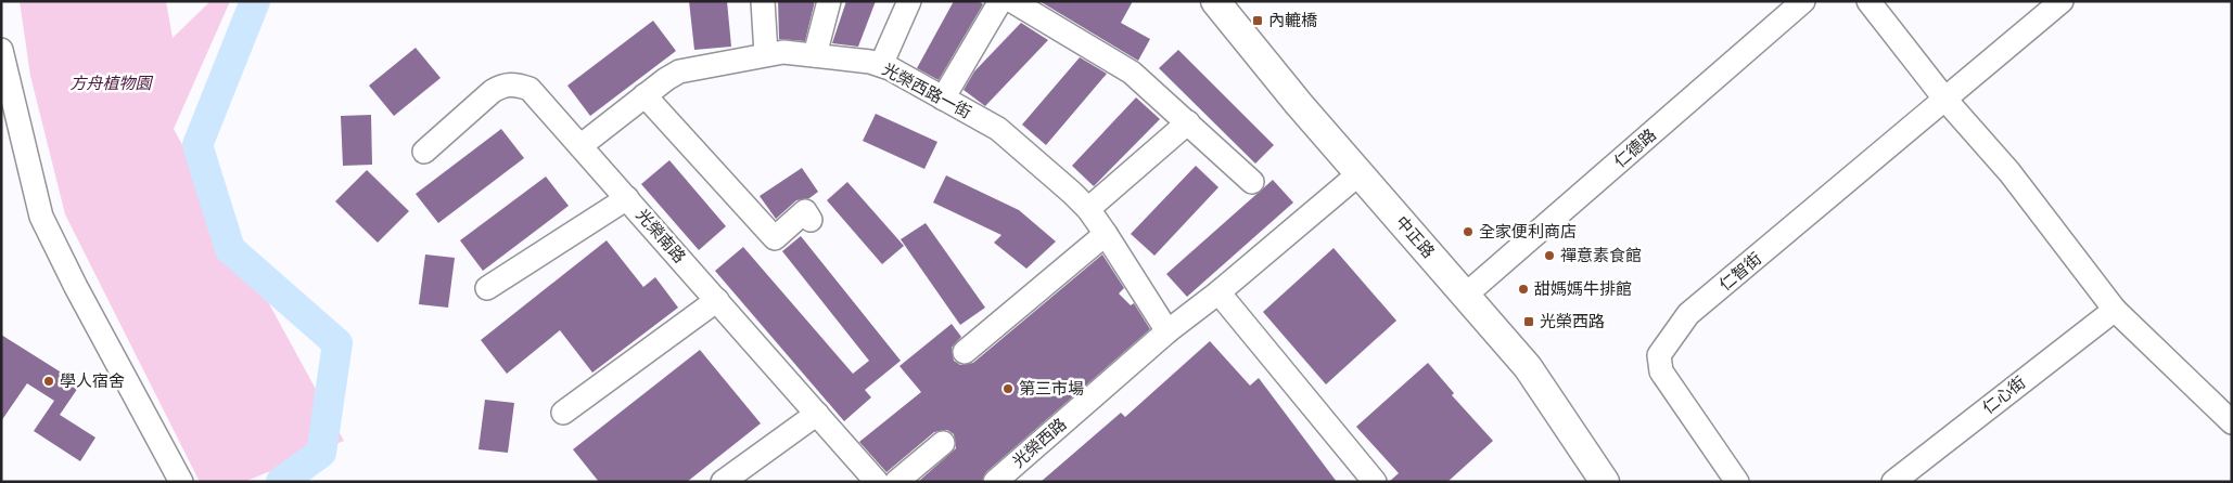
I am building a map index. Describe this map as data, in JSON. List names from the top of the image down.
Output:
{
  "streets": {
    "main road": ["中正路"],
    "street": [
      "光榮西路一街",
      "仁德路",
      "光榮南路",
      "仁智街",
      "仁心街",
      "光榮西路"
    ]
  },
  "crossings": [
    ["光榮西路一街", "光榮南路"],
    ["光榮西路一街", "光榮西路"],
    ["仁德路", "中正路"],
    ["中正路", "光榮西路"]
  ],
  "parks": ["方舟植物園"],
  "places": {
    "transit": ["內轆橋", "光榮西路"],
    "other": [
      "全家便利商店",
      "禪意素食館",
      "甜媽媽牛排館",
      "學人宿舍",
      "第三市場"
    ]
  }
}
